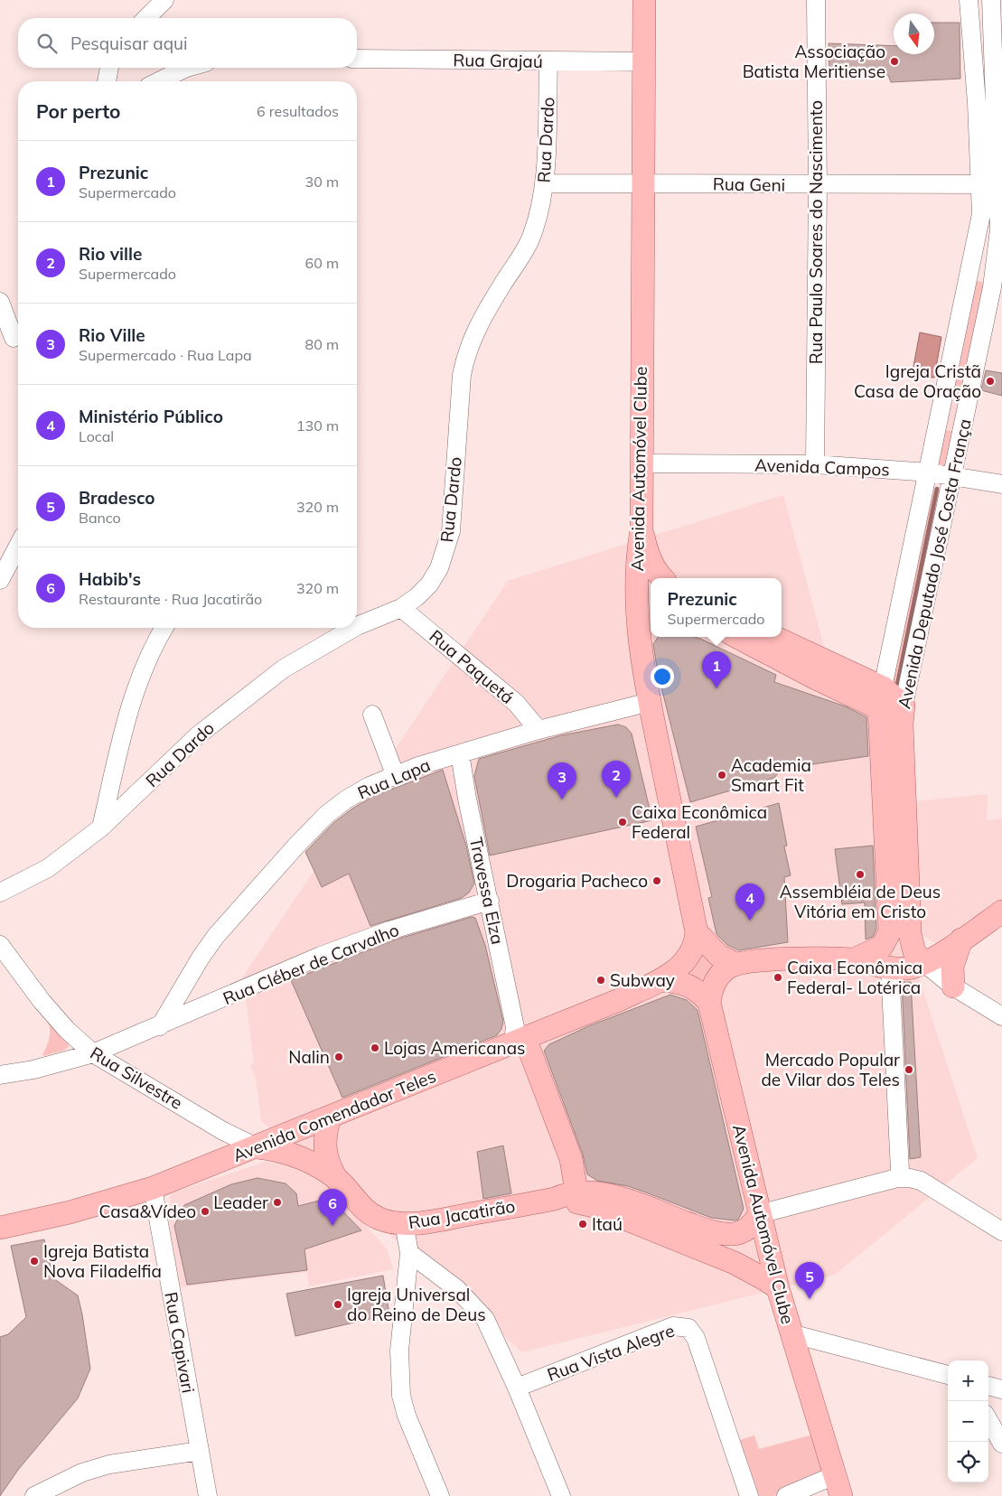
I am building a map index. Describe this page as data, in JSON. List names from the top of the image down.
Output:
{
  "streets": {
    "main road": [
      "Avenida Automóvel Clube",
      "Avenida Deputado José Costa França",
      "Avenida Comendador Teles",
      "Rua Jacatirão"
    ],
    "street": [
      "Rua Grajaú",
      "Rua Dardo",
      "Rua Geni",
      "Rua Paulo Soares do Nascimento",
      "Avenida Campos",
      "Rua Paquetá",
      "Rua Lapa",
      "Travessa Elza",
      "Rua Cléber de Carvalho",
      "Rua Silvestre",
      "Rua Capivari",
      "Rua Vista Alegre"
    ]
  },
  "crossings": [
    ["Rua Grajaú", "Rua Dardo"],
    ["Rua Grajaú", "Avenida Automóvel Clube"],
    ["Rua Dardo", "Rua Geni"],
    ["Rua Dardo", "Rua Paquetá"],
    ["Rua Geni", "Rua Paulo Soares do Nascimento"],
    ["Rua Geni", "Avenida Automóvel Clube"],
    ["Rua Geni", "Avenida Deputado José Costa França"],
    ["Rua Paulo Soares do Nascimento", "Avenida Campos"],
    ["Avenida Campos", "Avenida Automóvel Clube"],
    ["Avenida Campos", "Avenida Deputado José Costa França"],
    ["Avenida Automóvel Clube", "Rua Lapa"],
    ["Avenida Automóvel Clube", "Avenida Comendador Teles"],
    ["Avenida Automóvel Clube", "Rua Jacatirão"],
    ["Rua Paquetá", "Rua Lapa"],
    ["Rua Lapa", "Travessa Elza"],
    ["Rua Lapa", "Rua Cléber de Carvalho"],
    ["Travessa Elza", "Rua Cléber de Carvalho"],
    ["Travessa Elza", "Avenida Comendador Teles"],
    ["Rua Cléber de Carvalho", "Rua Silvestre"],
    ["Rua Silvestre", "Avenida Comendador Teles"],
    ["Rua Silvestre", "Rua Jacatirão"],
    ["Avenida Comendador Teles", "Rua Jacatirão"],
    ["Avenida Comendador Teles", "Rua Capivari"]
  ],
  "places": [
    "Associação Batista Meritiense",
    "Igreja Cristã Casa de Oração",
    "Academia Smart Fit",
    "Caixa Econômica Federal",
    "Assembléia de Deus Vitória em Cristo",
    "Drogaria Pacheco",
    "Caixa Econômica Federal- Lotérica",
    "Subway",
    "Lojas Americanas",
    "Nalin",
    "Mercado Popular de Vilar dos Teles",
    "Leader",
    "Casa&Vídeo",
    "Itaú",
    "Igreja Batista Nova Filadelfia",
    "Igreja Universal do Reino de Deus"
  ],
  "north": "bottom",
  "page": {
    "search": "Pesquisar aqui",
    "heading": ["Por perto", "6 resultados"],
    "list": [
      {
        "mark": "1",
        "name": "Prezunic",
        "note": "Supermercado",
        "value": "30 m"
      },
      {
        "mark": "2",
        "name": "Rio ville",
        "note": "Supermercado",
        "value": "60 m"
      },
      {
        "mark": "3",
        "name": "Rio Ville",
        "note": "Supermercado · Rua Lapa",
        "value": "80 m"
      },
      {
        "mark": "4",
        "name": "Ministério Público",
        "note": "Local",
        "value": "130 m"
      },
      {
        "mark": "5",
        "name": "Bradesco",
        "note": "Banco",
        "value": "320 m"
      },
      {
        "mark": "6",
        "name": "Habib's",
        "note": "Restaurante · Rua Jacatirão",
        "value": "320 m"
      }
    ],
    "popup": ["Prezunic", "Supermercado"],
    "pins": [
      "1",
      "2",
      "3",
      "4",
      "6",
      "5"
    ],
    "map_buttons": ["+", "−"]
  }
}
